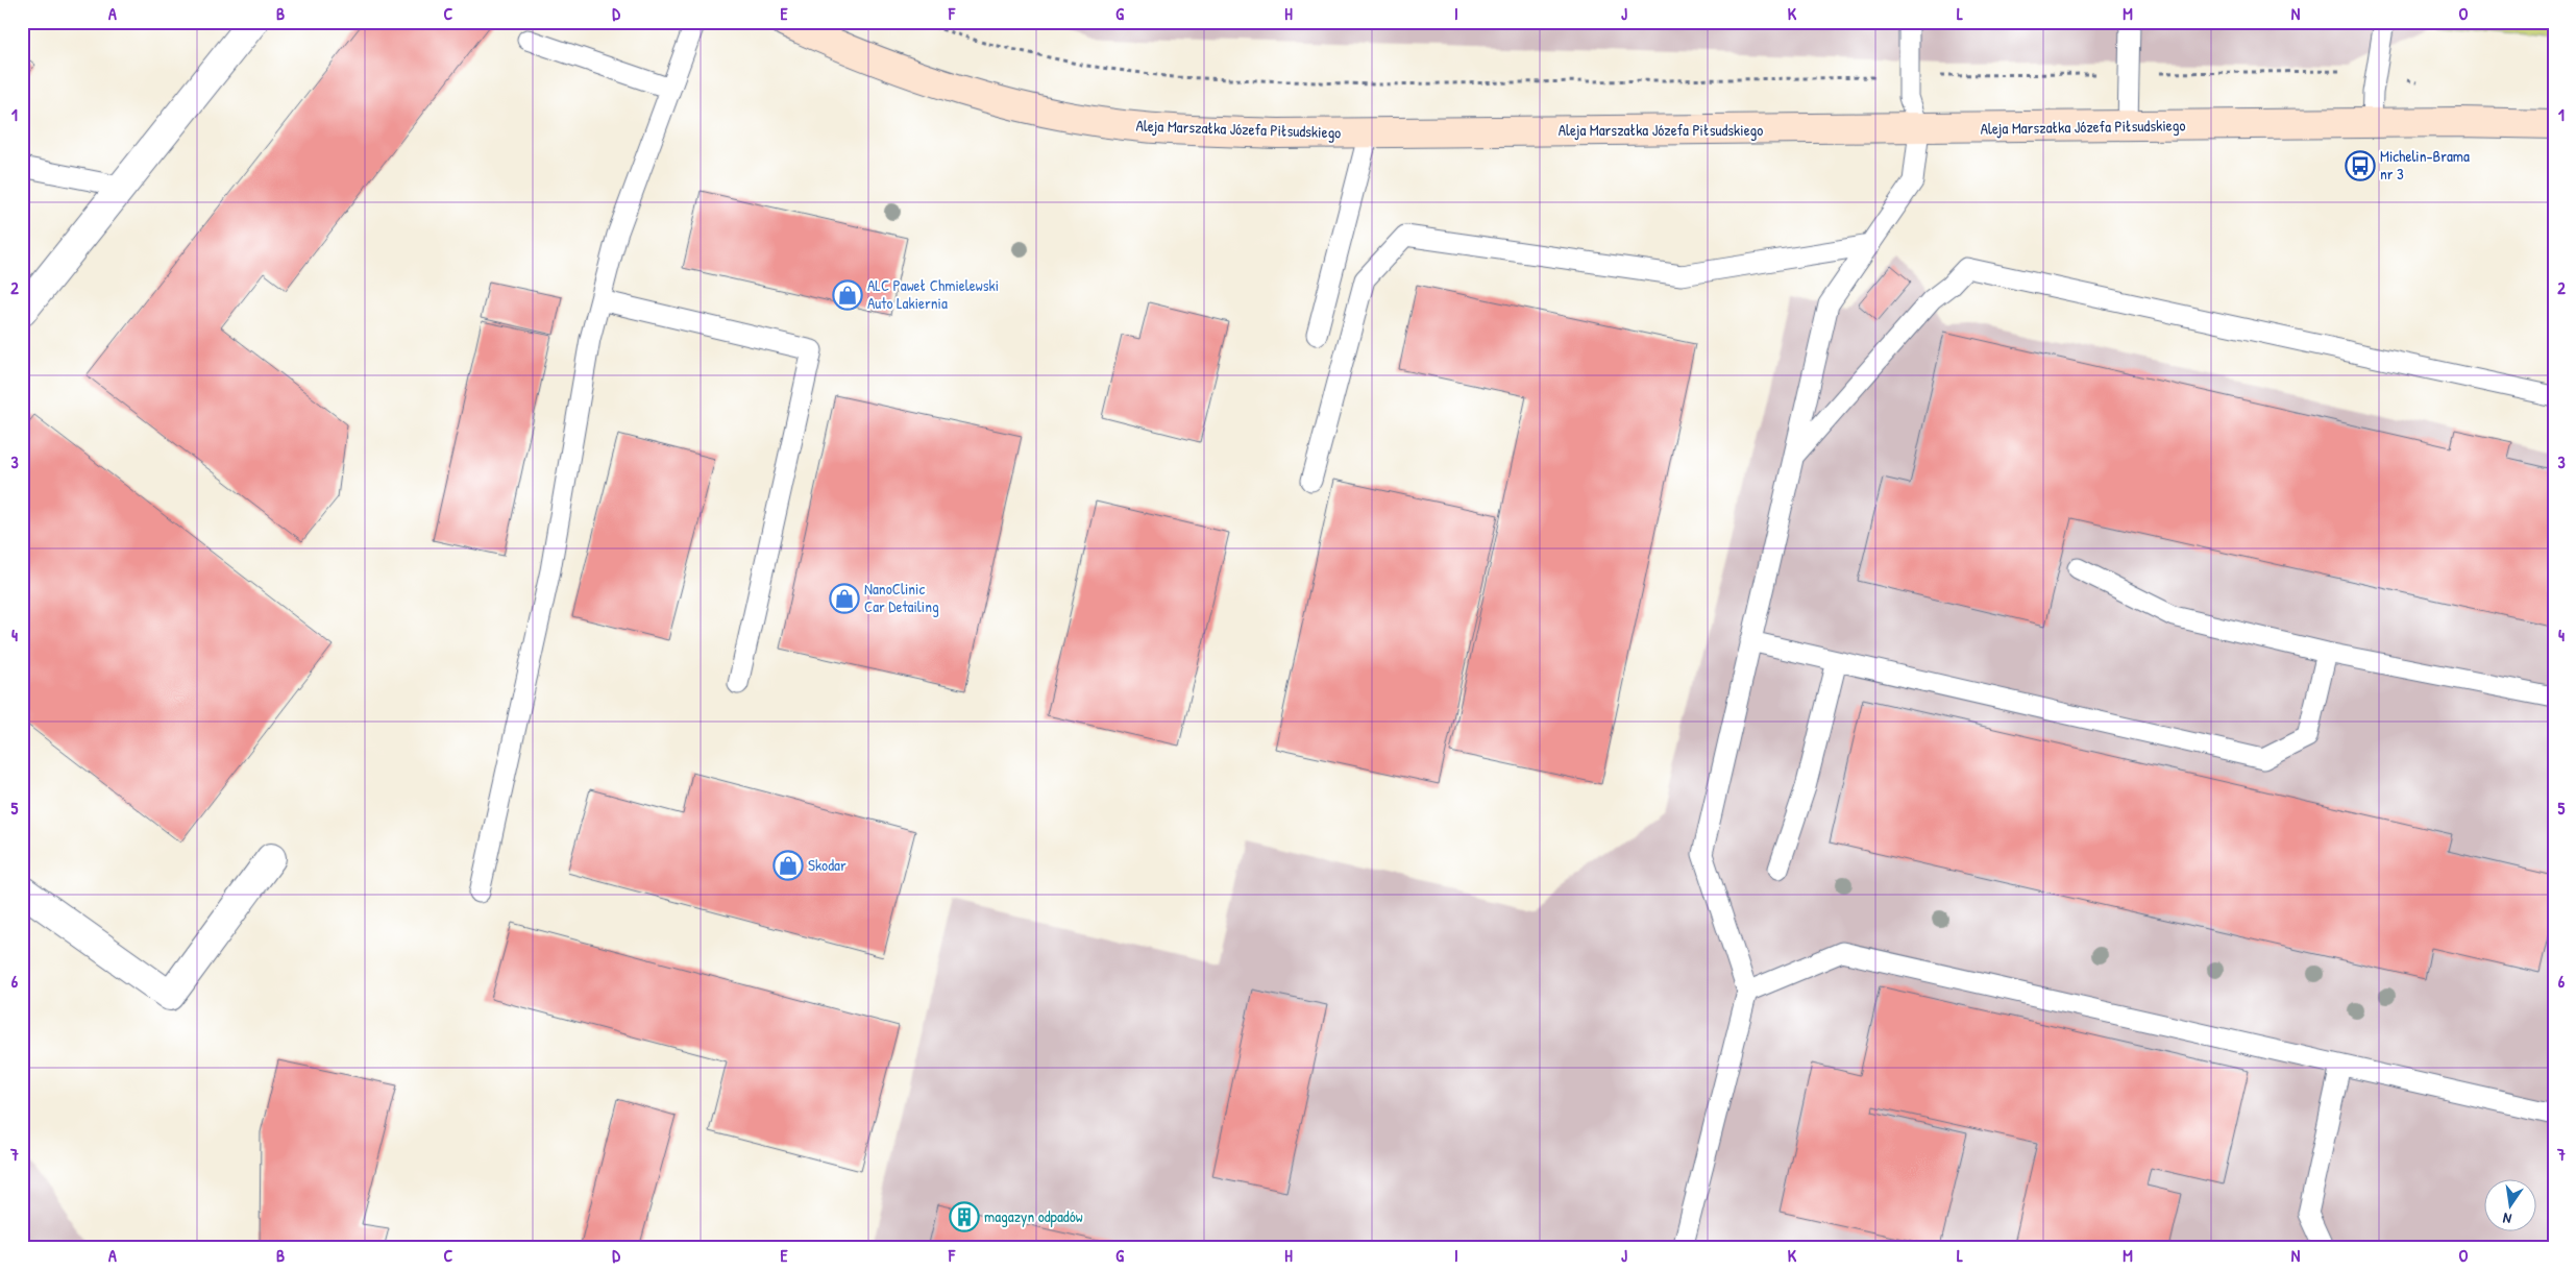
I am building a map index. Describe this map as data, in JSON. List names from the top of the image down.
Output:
{
  "streets": {
    "street": ["Aleja Marszałka Józefa Piłsudskiego"]
  },
  "places": {
    "bus stop": ["Michelin-Brama nr 3"],
    "shop": ["ALC Paweł Chmielewski Auto Lakiernia", "NanoClinic Car Detailing", "Skodar"],
    "building": ["magazyn odpadów"]
  },
  "north": "bottom",
  "grid": {
    "columns": [
      "A",
      "B",
      "C",
      "D",
      "E",
      "F",
      "G",
      "H",
      "I",
      "J",
      "K",
      "L",
      "M",
      "N",
      "O"
    ],
    "rows": [
      "1",
      "2",
      "3",
      "4",
      "5",
      "6",
      "7"
    ]
  }
}
